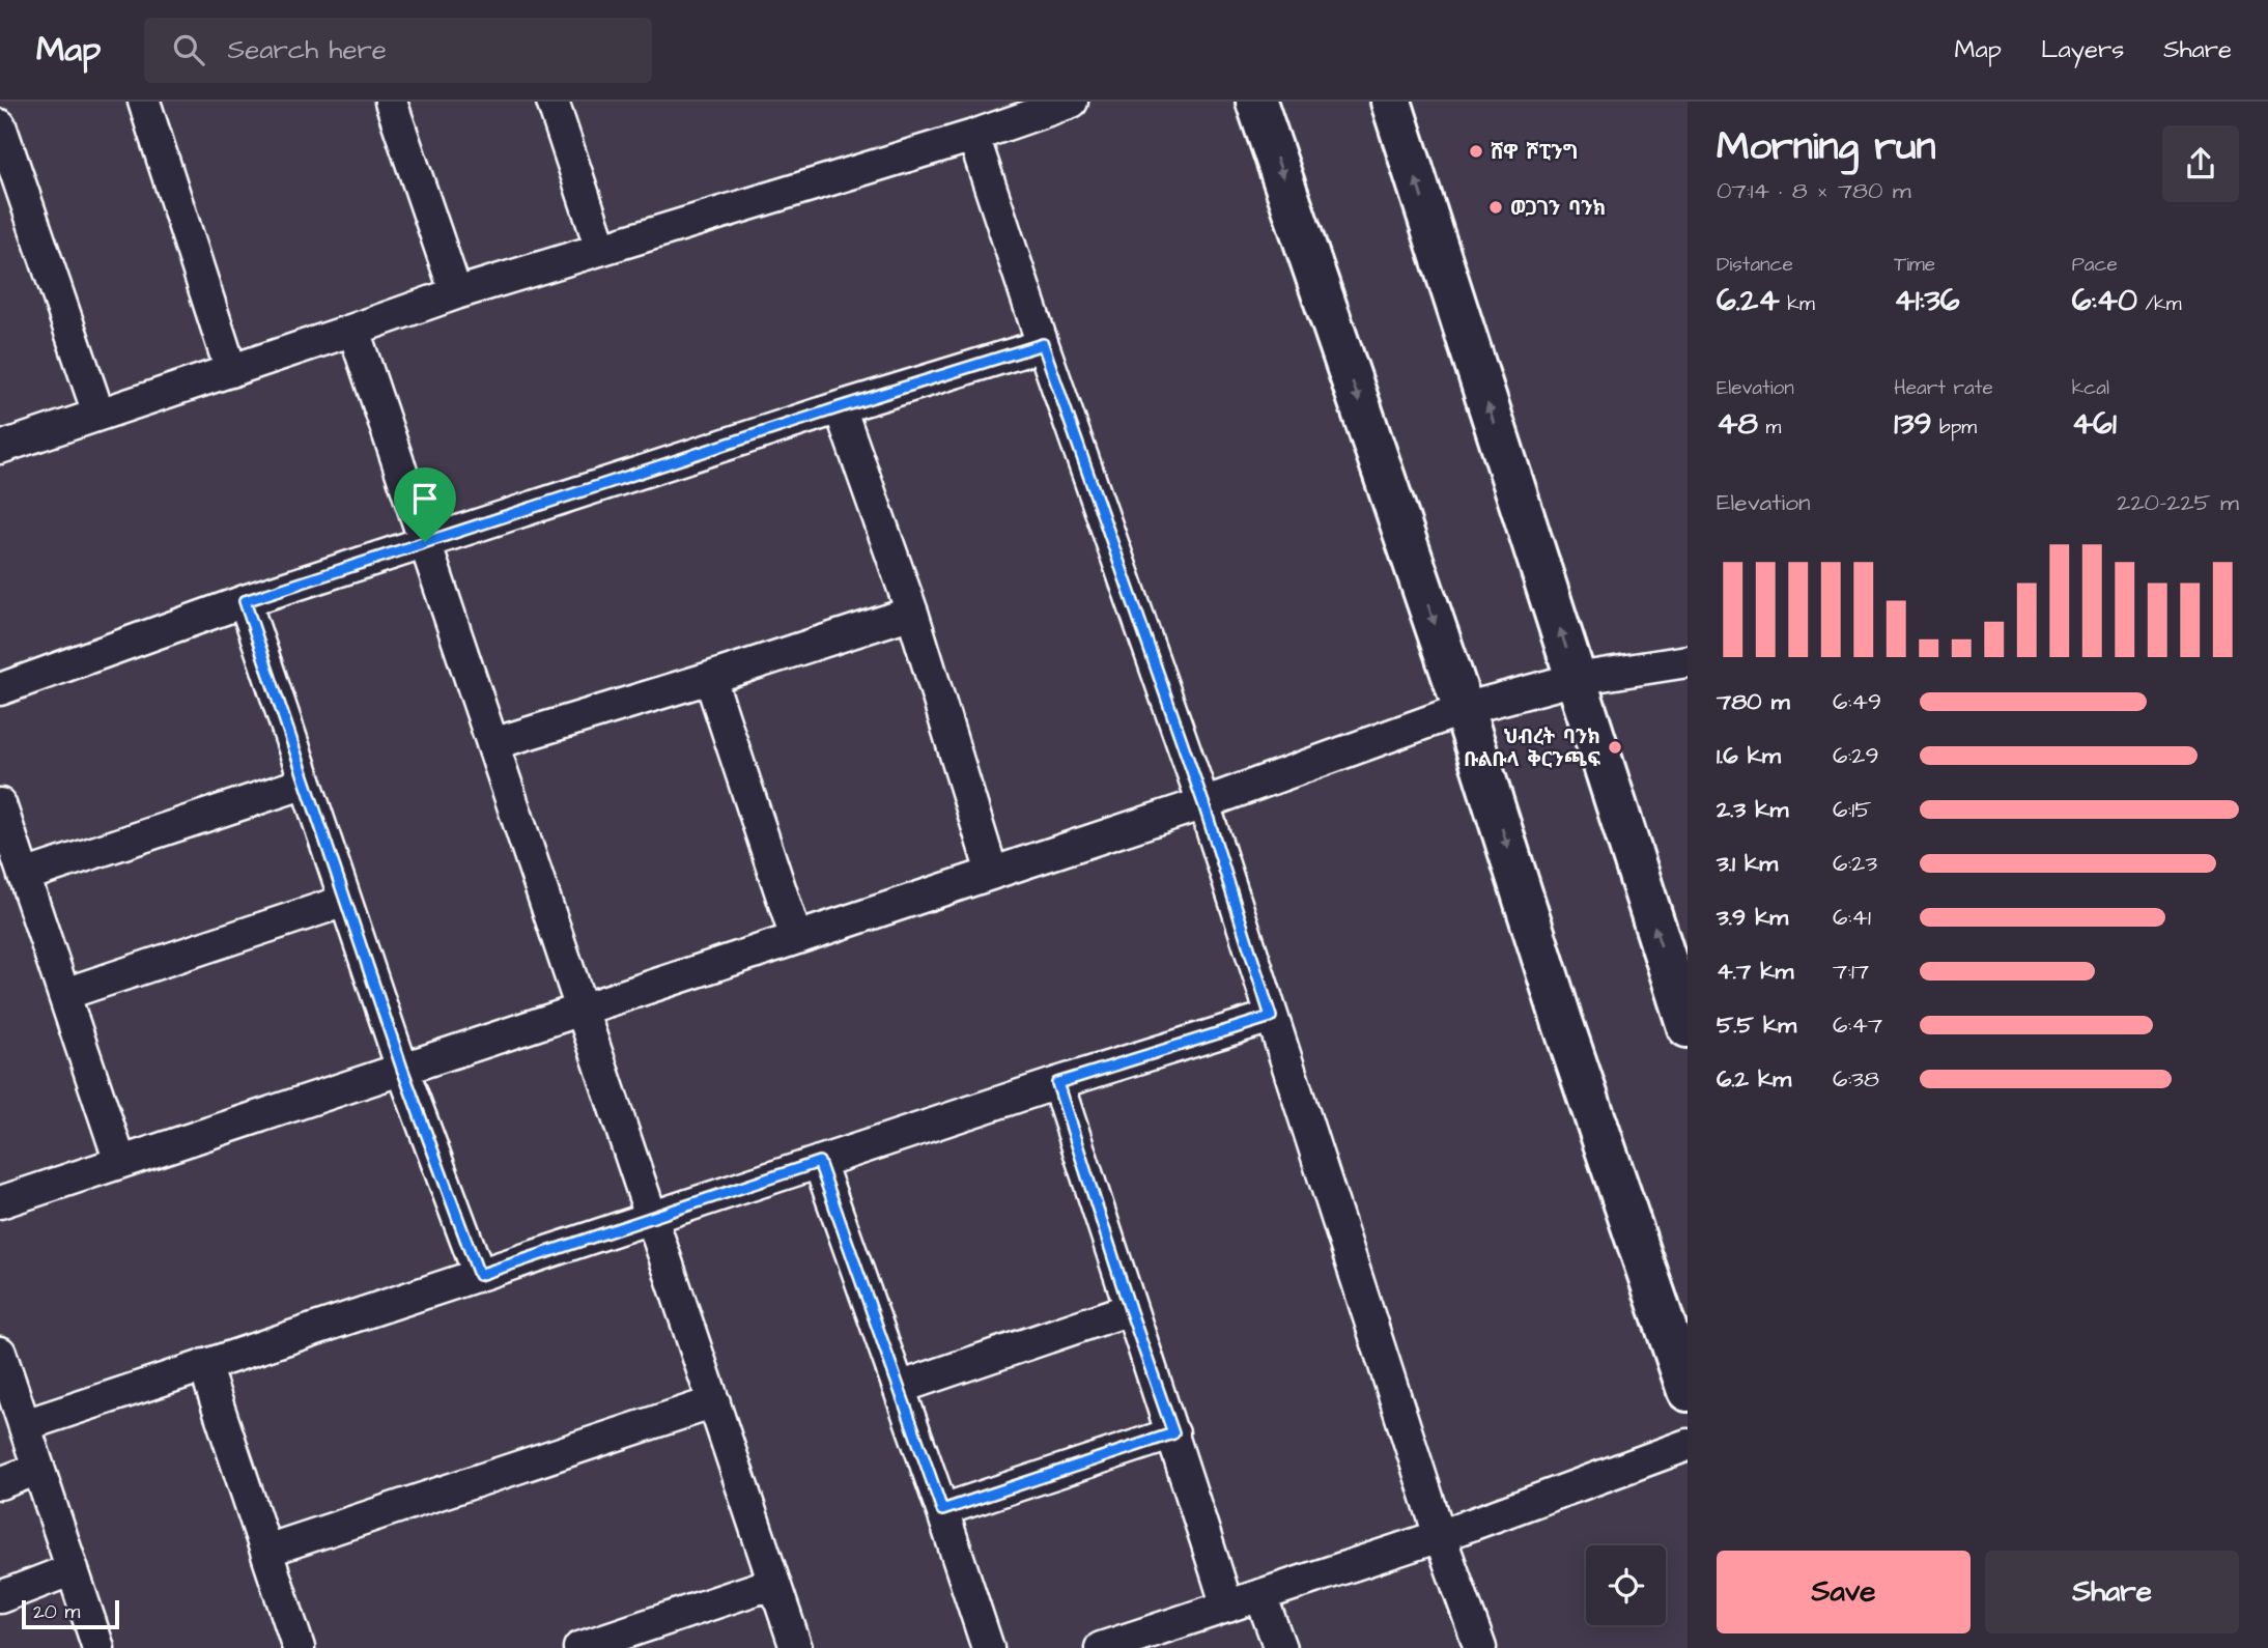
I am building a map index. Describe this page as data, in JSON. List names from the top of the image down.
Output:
{
  "places": ["ሸዋ ሾፒንግ", "ወጋገን ባንክ", "ህብረት ባንክ ቡልቡላ ቅርንጫፍ"],
  "scale_bar": "20 m",
  "page": {
    "header": "Map",
    "search": "Search here",
    "nav": ["Map", "Layers", "Share"],
    "heading": ["Morning run", "07:14 · 8 × 780 m"],
    "stats": [
      ["Distance", "6.24 km"],
      ["Time", "41:36"],
      ["Pace", "6:40 /km"],
      ["Elevation", "48 m"],
      ["Heart rate", "139 bpm"],
      ["kcal", "461"]
    ],
    "chart": ["Elevation", "220–225 m"],
    "list": [
      {
        "name": "780 m",
        "note": "6:49"
      },
      {
        "name": "1.6 km",
        "note": "6:29"
      },
      {
        "name": "2.3 km",
        "note": "6:15"
      },
      {
        "name": "3.1 km",
        "note": "6:23"
      },
      {
        "name": "3.9 km",
        "note": "6:41"
      },
      {
        "name": "4.7 km",
        "note": "7:17"
      },
      {
        "name": "5.5 km",
        "note": "6:47"
      },
      {
        "name": "6.2 km",
        "note": "6:38"
      }
    ],
    "buttons": ["Save", "Share"],
    "scale": "20 m"
  }
}
